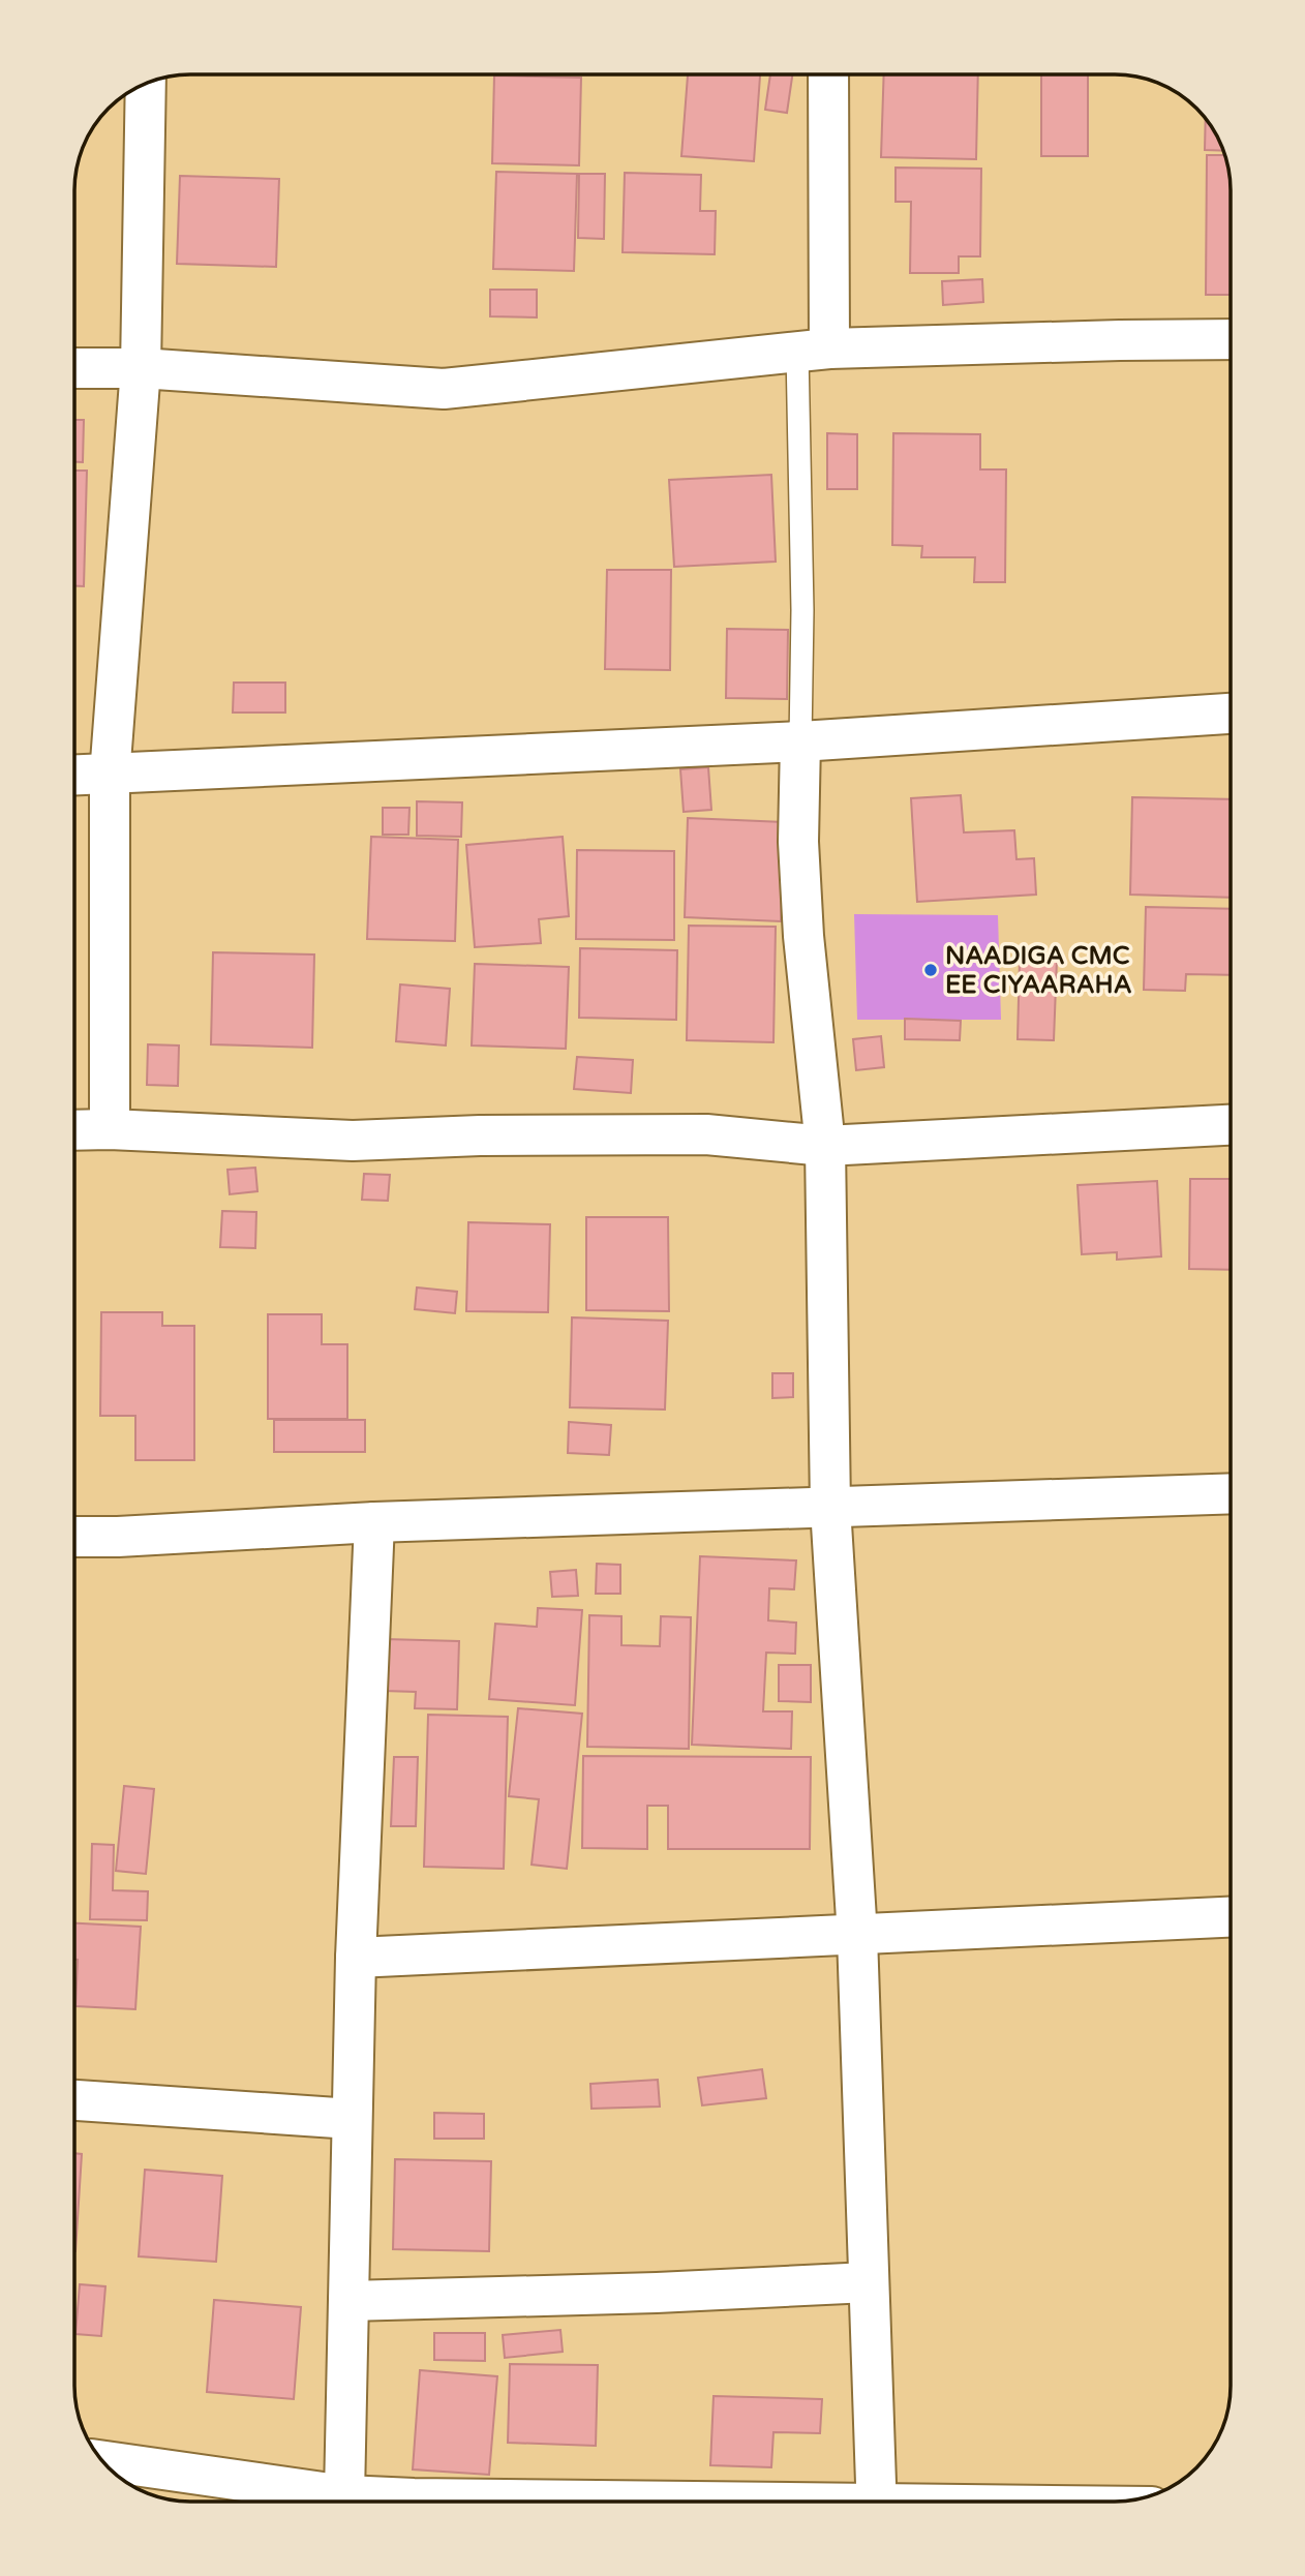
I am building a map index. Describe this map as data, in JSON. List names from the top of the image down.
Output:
{
  "places": ["NAADIGA CMC EE CIYAARAHA"]
}
